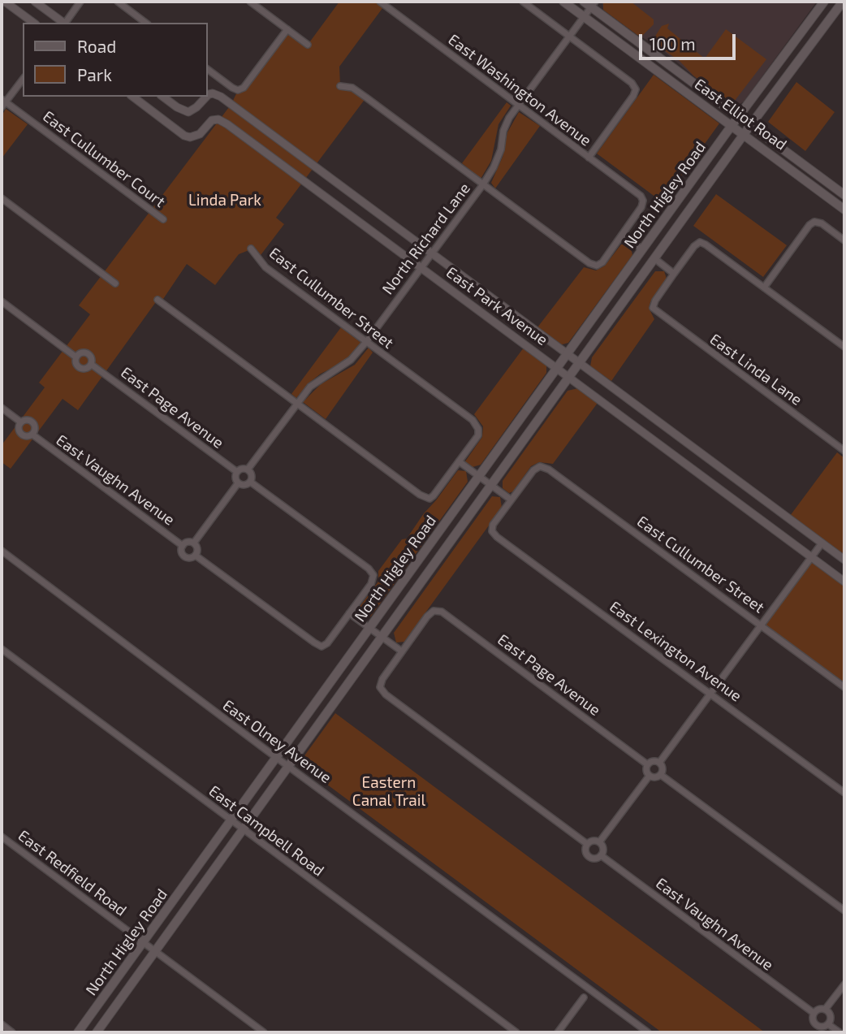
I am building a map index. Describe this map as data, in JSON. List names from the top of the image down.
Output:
{
  "streets": {
    "main road": ["East Elliot Road", "North Higley Road"],
    "street": [
      "East Washington Avenue",
      "East Cullumber Court",
      "North Richard Lane",
      "East Cullumber Street",
      "East Park Avenue",
      "East Linda Lane",
      "East Page Avenue",
      "East Vaughn Avenue",
      "East Lexington Avenue",
      "East Olney Avenue",
      "East Campbell Road",
      "East Redfield Road"
    ]
  },
  "crossings": [
    ["East Washington Avenue", "North Richard Lane"],
    ["East Elliot Road", "North Higley Road"],
    ["East Elliot Road", "North Richard Lane"],
    ["North Higley Road", "East Park Avenue"],
    ["North Higley Road", "East Olney Avenue"],
    ["North Higley Road", "East Campbell Road"],
    ["North Higley Road", "East Redfield Road"],
    ["North Richard Lane", "East Cullumber Street"],
    ["North Richard Lane", "East Park Avenue"],
    ["North Richard Lane", "East Page Avenue"],
    ["East Cullumber Street", "East Lexington Avenue"],
    ["East Page Avenue", "East Vaughn Avenue"]
  ],
  "parks": ["Linda Park", "Eastern Canal Trail"],
  "legend": ["Road", "Park"],
  "scale_bar": "100 m"
}
